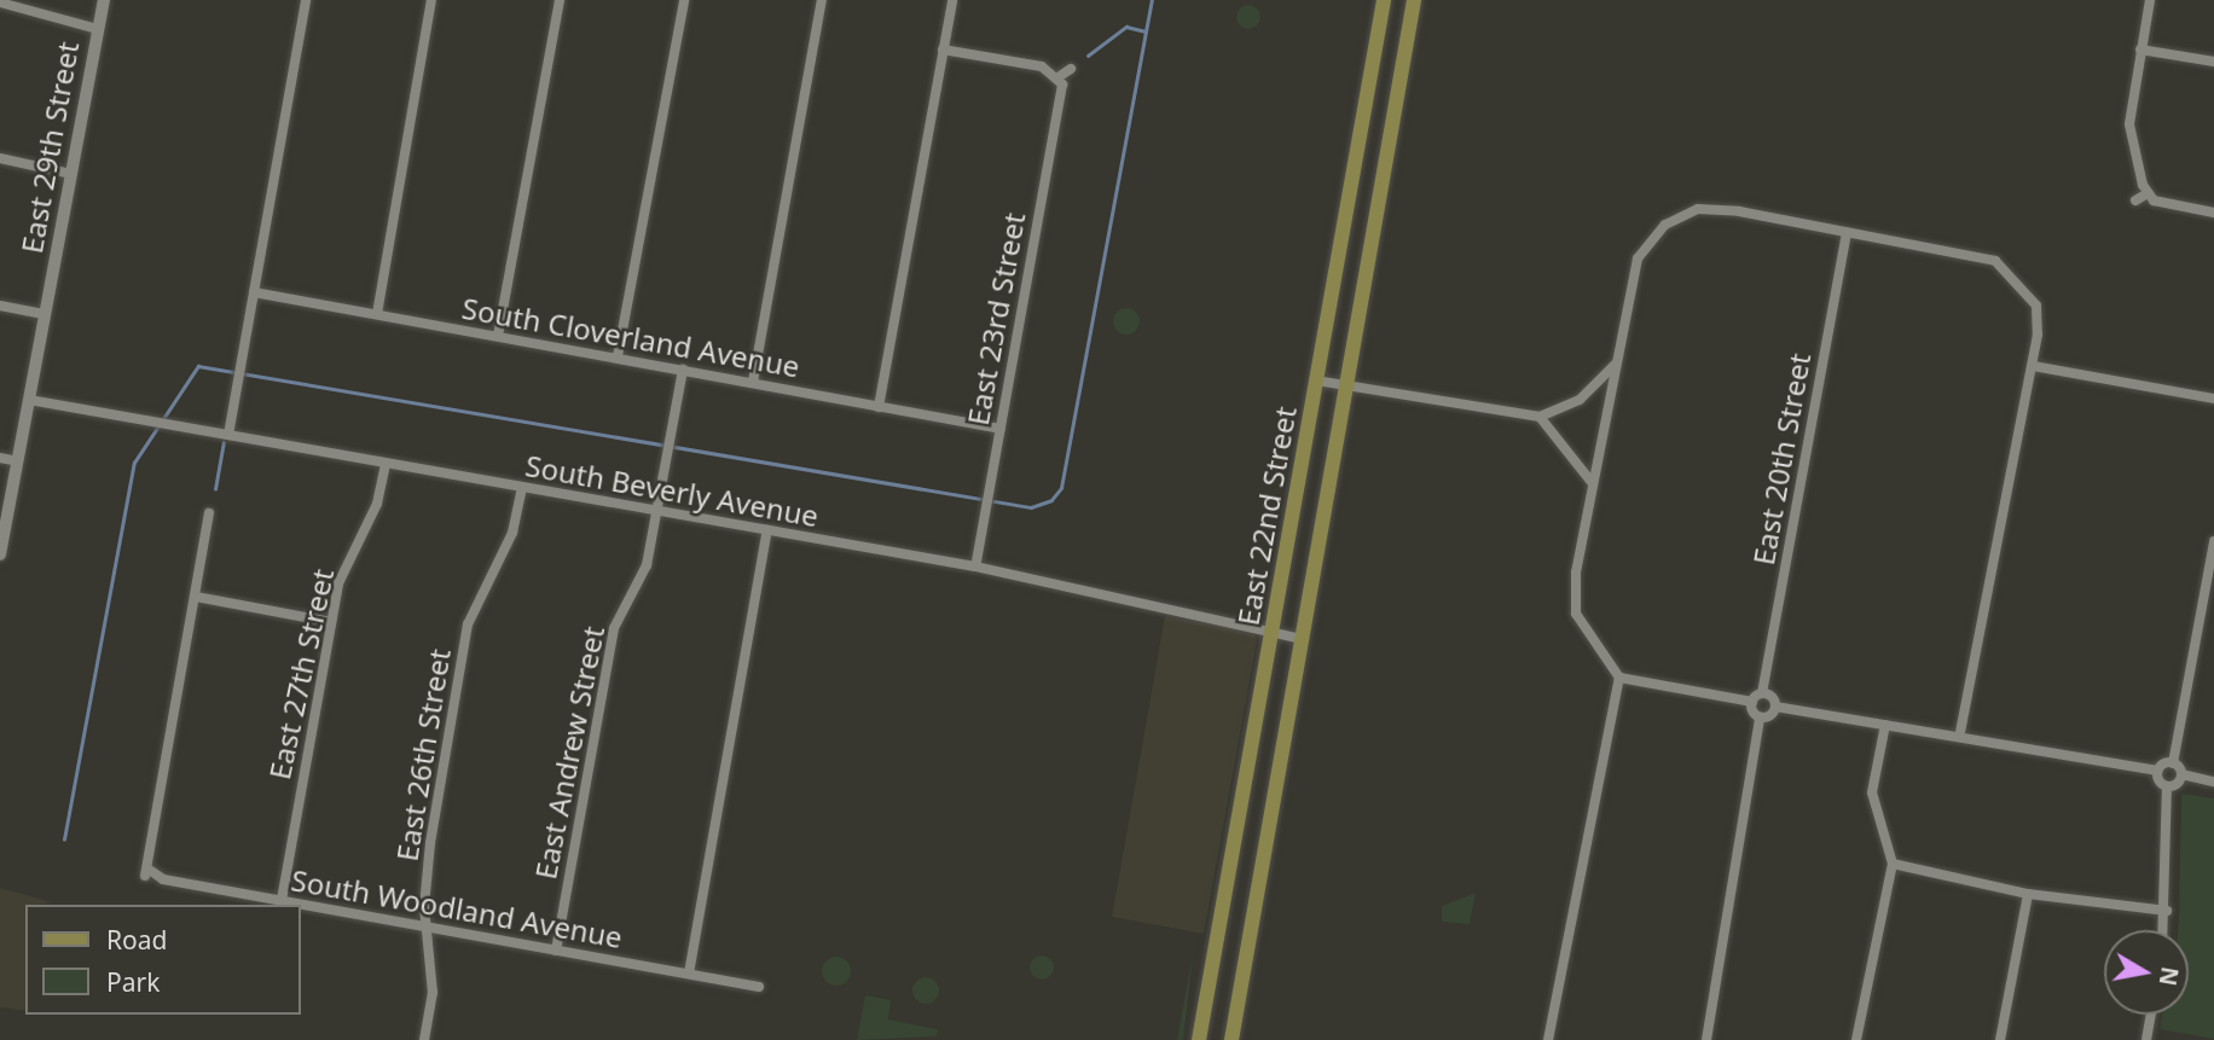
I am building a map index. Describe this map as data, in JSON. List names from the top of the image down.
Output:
{
  "streets": {
    "main road": ["East 22nd Street"],
    "street": [
      "East 29th Street",
      "East 23rd Street",
      "South Cloverland Avenue",
      "East 20th Street",
      "South Beverly Avenue",
      "East 27th Street",
      "East Andrew Street",
      "East 26th Street",
      "South Woodland Avenue"
    ]
  },
  "crossings": [
    ["East 29th Street", "South Beverly Avenue"],
    ["East 23rd Street", "South Cloverland Avenue"],
    ["East 23rd Street", "South Beverly Avenue"],
    ["South Cloverland Avenue", "East Andrew Street"],
    ["South Beverly Avenue", "East 22nd Street"],
    ["South Beverly Avenue", "East 27th Street"],
    ["South Beverly Avenue", "East Andrew Street"],
    ["South Beverly Avenue", "East 26th Street"],
    ["East 27th Street", "South Woodland Avenue"],
    ["East Andrew Street", "South Woodland Avenue"],
    ["East 26th Street", "South Woodland Avenue"]
  ],
  "legend": ["Road", "Park"],
  "north": "right"
}
